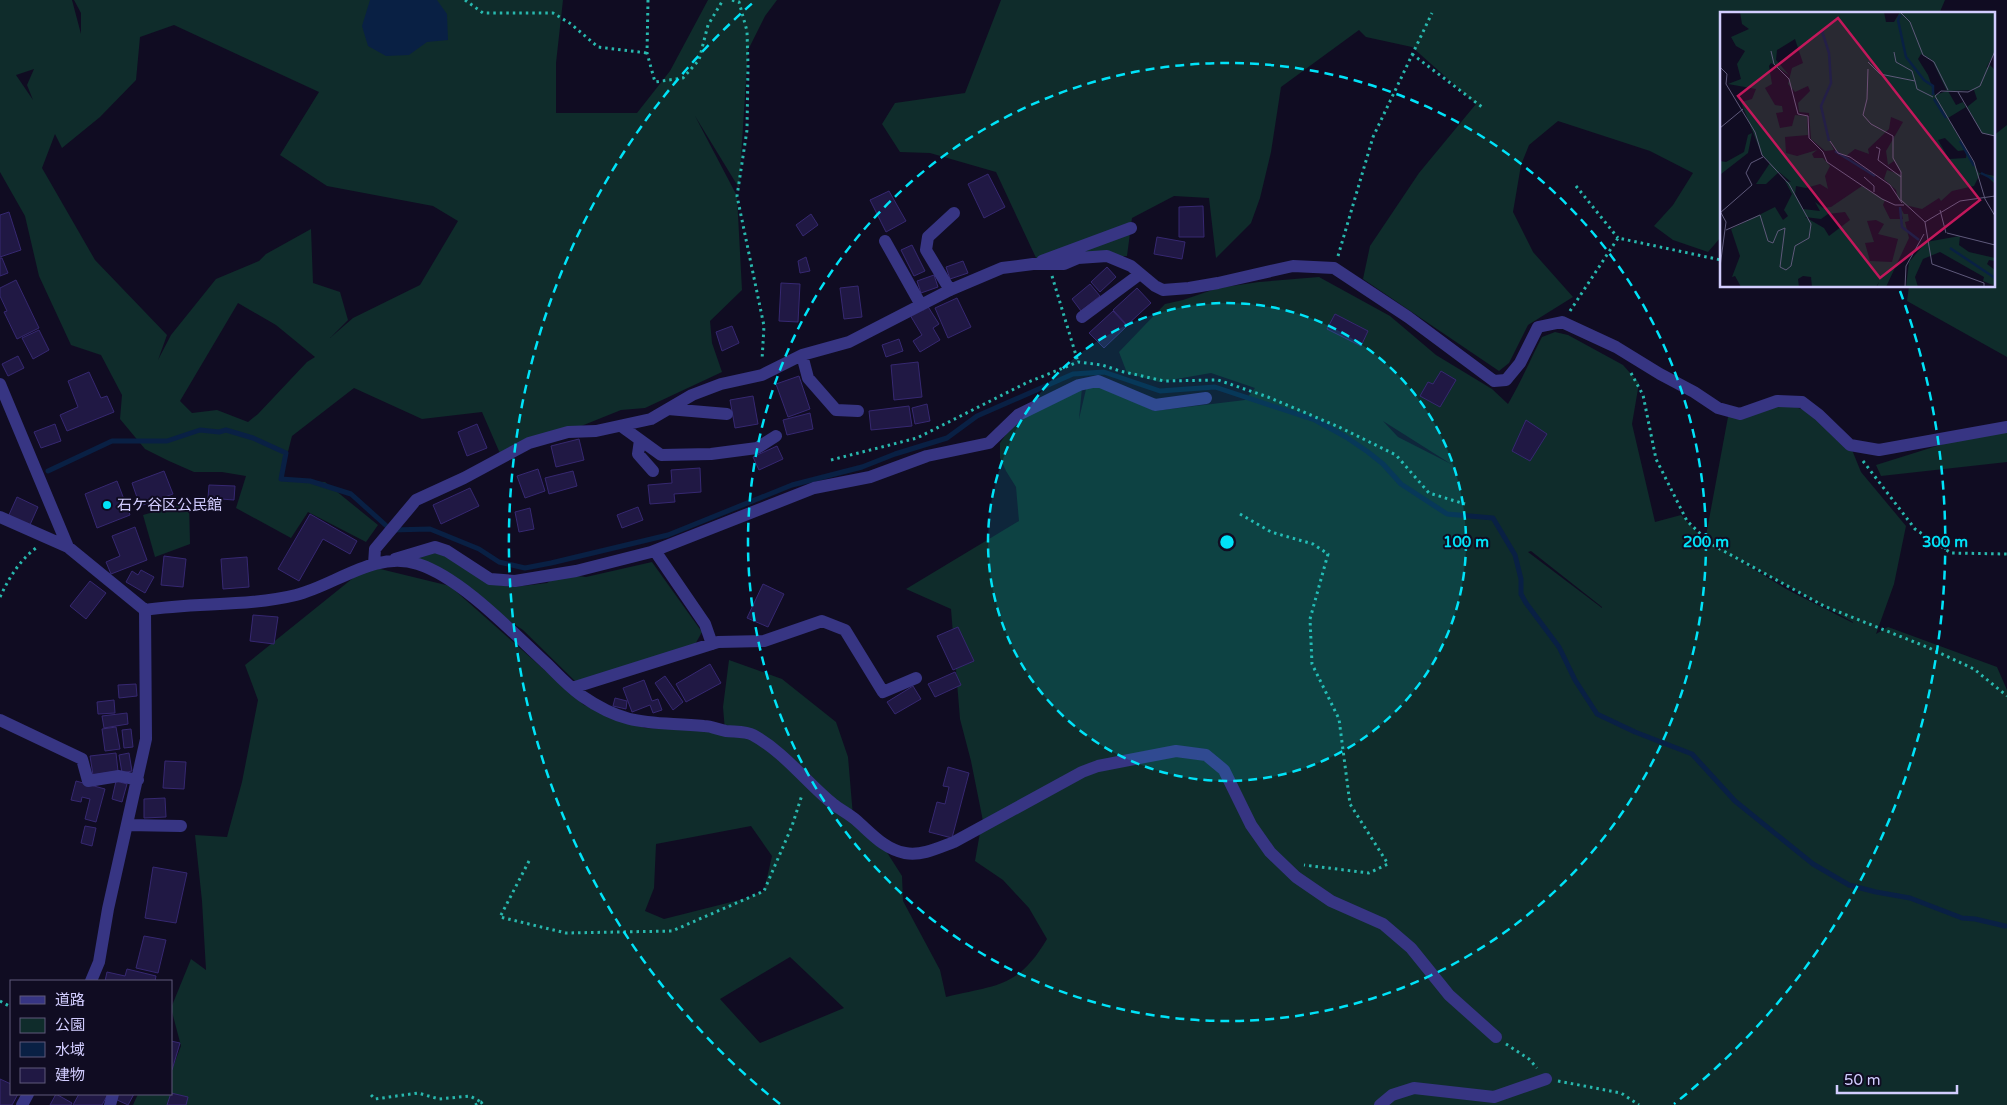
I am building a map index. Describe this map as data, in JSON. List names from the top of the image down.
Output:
{
  "places": ["石ケ谷区公民館"],
  "legend": [
    "道路",
    "公園",
    "水域",
    "建物"
  ],
  "scale_bar": "50 m",
  "rings": ["100 m", "200 m", "300 m"]
}
